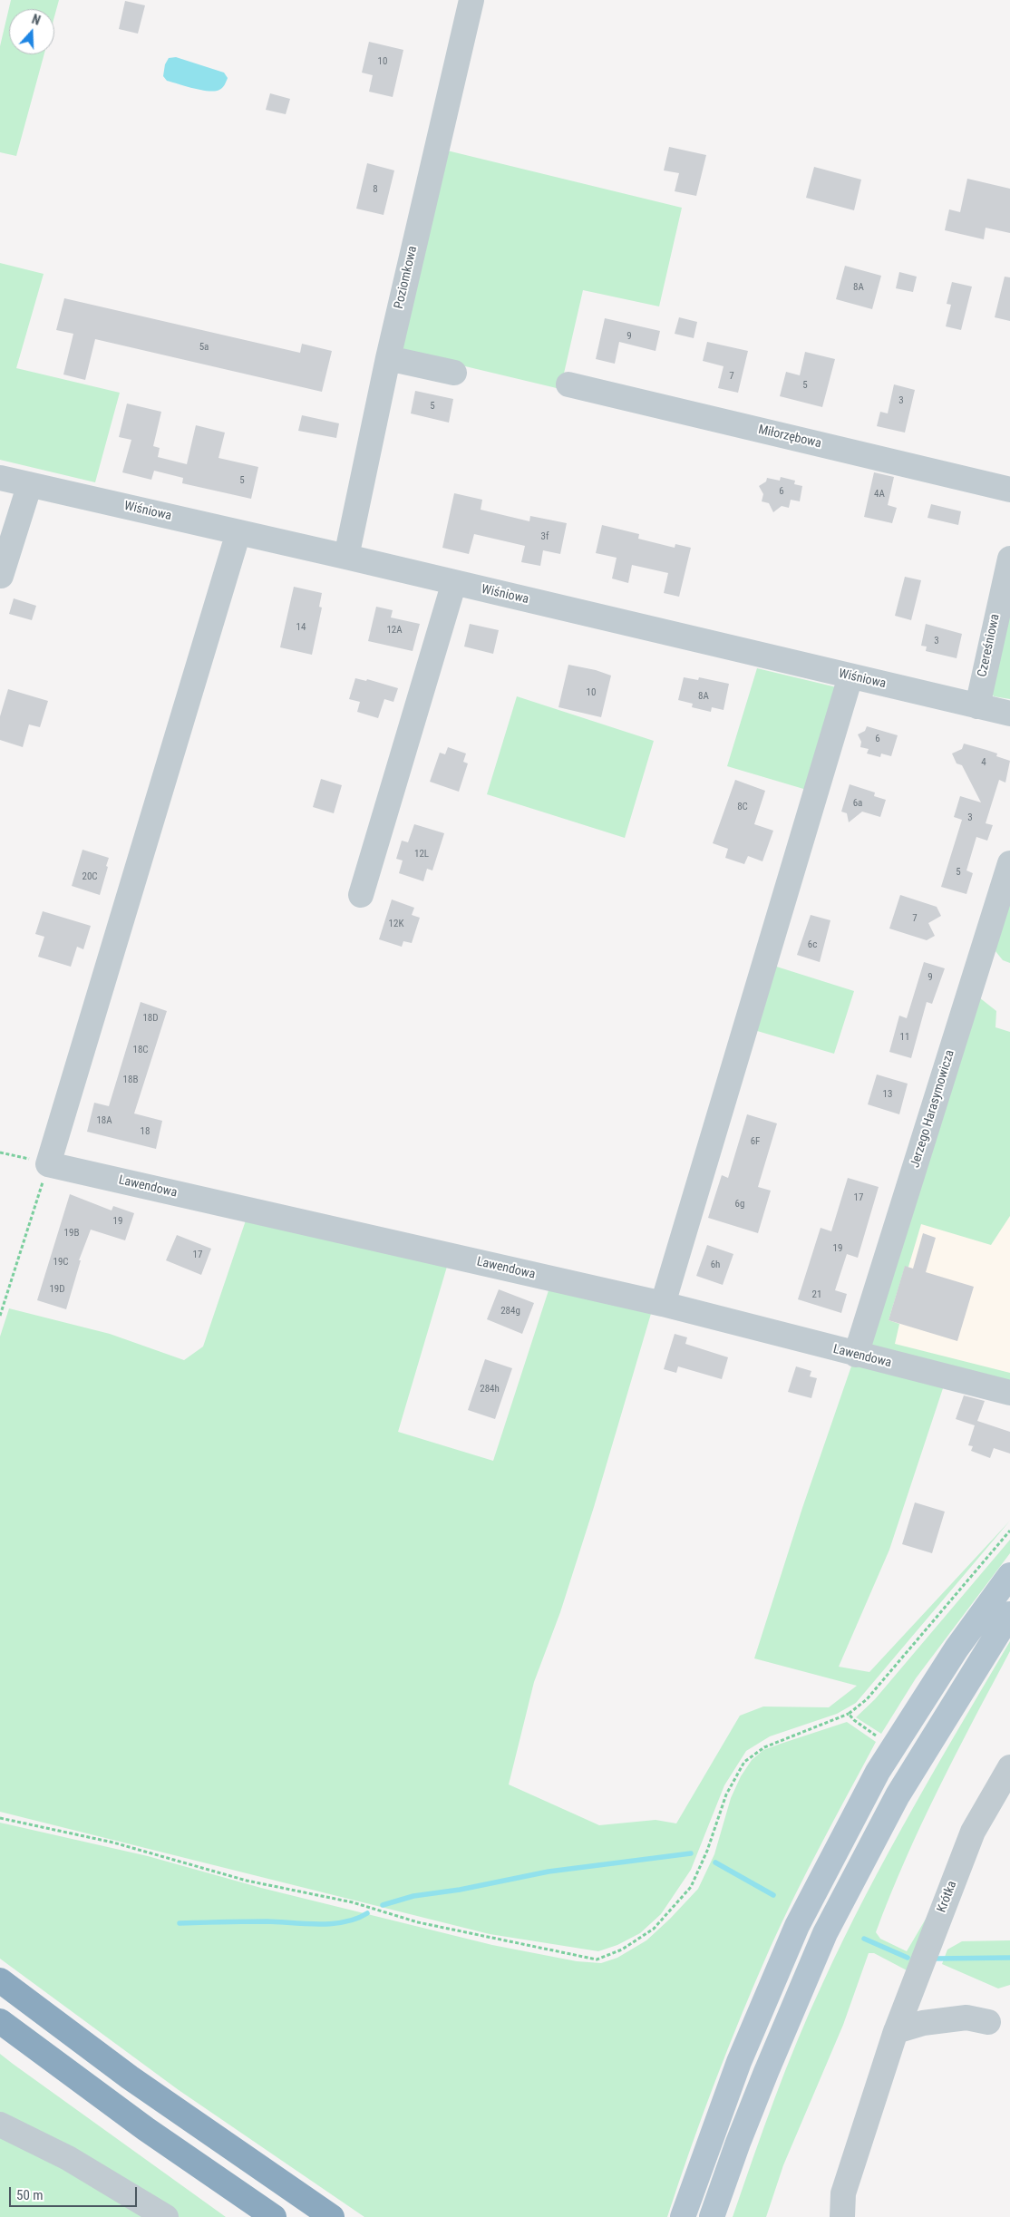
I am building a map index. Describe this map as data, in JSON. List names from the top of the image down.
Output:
{
  "streets": {
    "street": [
      "Poziomkowa",
      "Miłorzębowa",
      "Wiśniowa",
      "Czereśniowa",
      "Jerzego Harasymowicza",
      "Lawendowa",
      "Krótka"
    ]
  },
  "crossings": [
    ["Poziomkowa", "Wiśniowa"],
    ["Wiśniowa", "Czereśniowa"],
    ["Jerzego Harasymowicza", "Lawendowa"]
  ],
  "house_numbers": [
    "10",
    "8",
    "8A",
    "9",
    "5a",
    "7",
    "5",
    "3",
    "5",
    "5",
    "6",
    "4A",
    "3f",
    "14",
    "12A",
    "3",
    "10",
    "8A",
    "6",
    "4",
    "6a",
    "8C",
    "3",
    "12L",
    "5",
    "20C",
    "7",
    "12K",
    "6c",
    "9",
    "18D",
    "11",
    "18C",
    "18B",
    "13",
    "18A",
    "18",
    "6F",
    "17",
    "6g",
    "19",
    "19B",
    "19",
    "17",
    "19C",
    "6h",
    "19D",
    "21",
    "284g",
    "284h"
  ],
  "scale_bar": "50 m",
  "north": "top"
}
